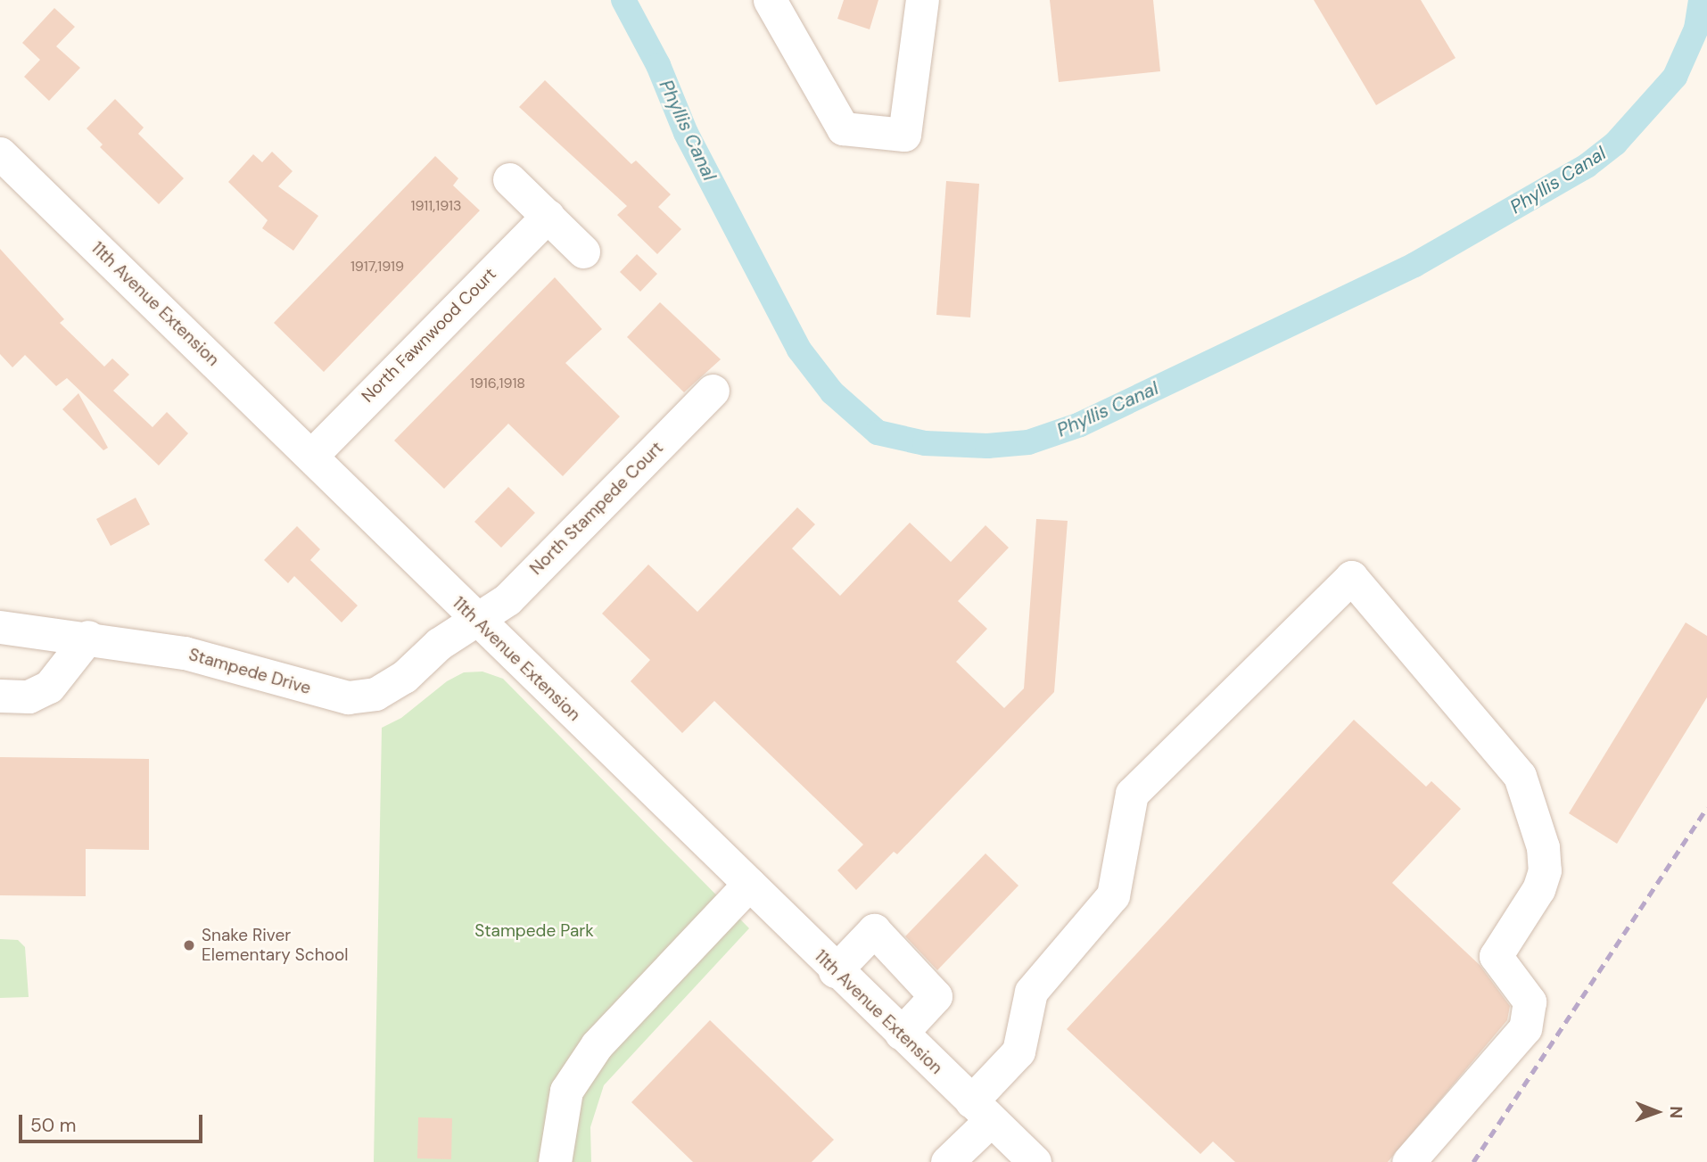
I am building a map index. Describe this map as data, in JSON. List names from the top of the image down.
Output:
{
  "streets": {
    "street": [
      "11th Avenue Extension",
      "North Fawnwood Court",
      "North Stampede Court",
      "Stampede Drive"
    ]
  },
  "crossings": [
    ["11th Avenue Extension", "North Fawnwood Court"],
    ["11th Avenue Extension", "North Stampede Court"],
    ["11th Avenue Extension", "Stampede Drive"],
    ["North Stampede Court", "Stampede Drive"]
  ],
  "water": ["Phyllis Canal"],
  "parks": ["Stampede Park"],
  "places": ["Snake River Elementary School"],
  "house_numbers": ["1911,1913", "1917,1919", "1916,1918"],
  "scale_bar": "50 m",
  "north": "right"
}
